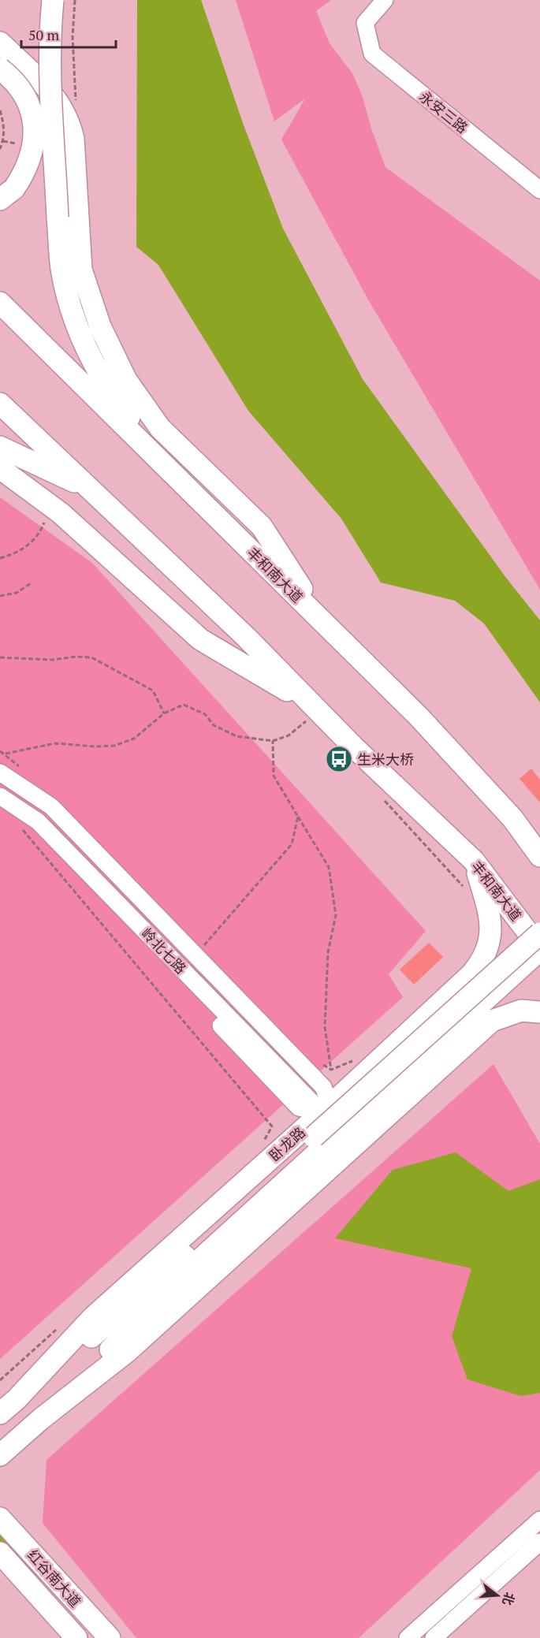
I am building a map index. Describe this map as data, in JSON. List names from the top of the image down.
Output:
{
  "streets": {
    "main road": ["丰和南大道", "卧龙路", "红谷南大道"],
    "street": ["永安三路", "岭北七路"]
  },
  "crossings": [
    ["丰和南大道", "卧龙路"],
    ["岭北七路", "卧龙路"]
  ],
  "places": {
    "bus stop": ["生米大桥"]
  },
  "scale_bar": "50 m",
  "north": "right"
}
